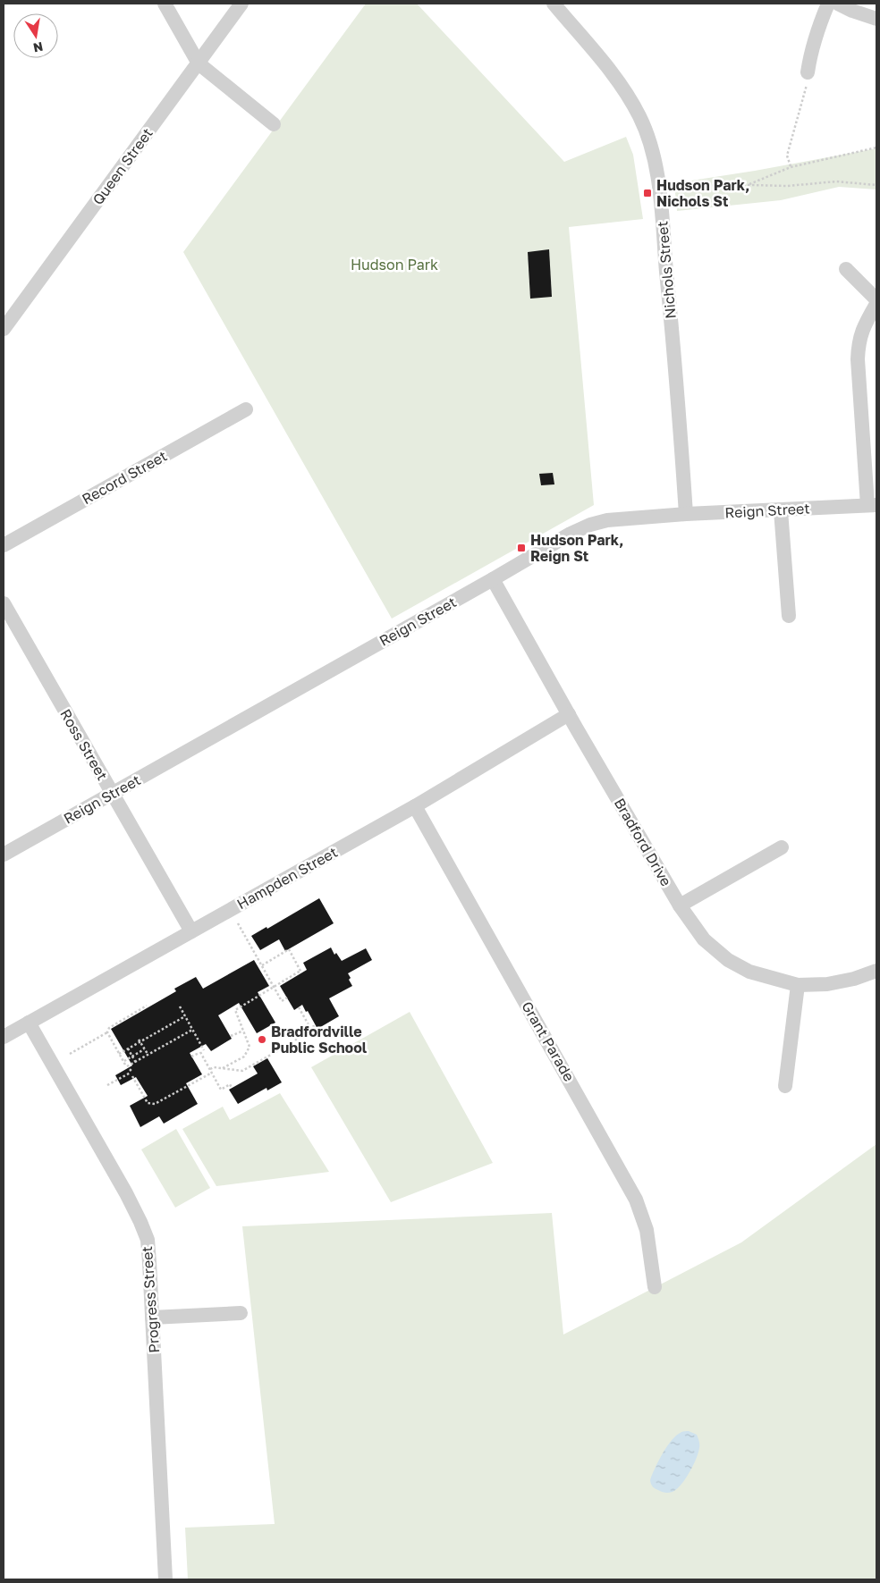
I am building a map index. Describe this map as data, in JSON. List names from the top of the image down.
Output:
{
  "streets": {
    "street": [
      "Queen Street",
      "Nichols Street",
      "Record Street",
      "Reign Street",
      "Ross Street",
      "Bradford Drive",
      "Hampden Street",
      "Grant Parade",
      "Progress Street"
    ]
  },
  "crossings": [
    ["Nichols Street", "Reign Street"],
    ["Reign Street", "Ross Street"],
    ["Reign Street", "Bradford Drive"],
    ["Ross Street", "Hampden Street"],
    ["Bradford Drive", "Hampden Street"],
    ["Hampden Street", "Grant Parade"],
    ["Hampden Street", "Progress Street"]
  ],
  "parks": ["Hudson Park"],
  "places": {
    "transit": ["Hudson Park, Nichols St", "Hudson Park, Reign St"],
    "other": ["Bradfordville Public School"]
  },
  "north": "bottom"
}
